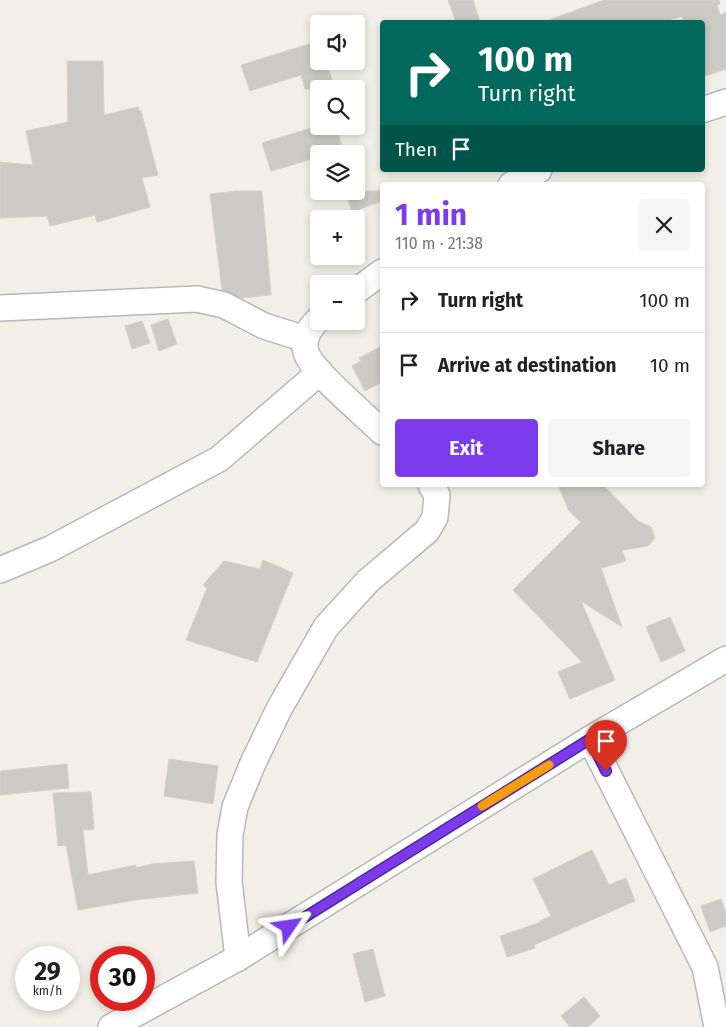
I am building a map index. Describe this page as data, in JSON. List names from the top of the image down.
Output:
{
  "page": {
    "map_buttons": ["+", "−"],
    "turn": ["100 m", "Turn right"],
    "then": "Then",
    "heading": ["1 min", "110 m · 21:38"],
    "list": [
      {
        "name": "Turn right",
        "value": "100 m"
      },
      {
        "name": "Arrive at destination",
        "value": "10 m"
      }
    ],
    "buttons": ["Exit", "Share"],
    "speed": "29 km/h",
    "limit": "30"
  }
}
